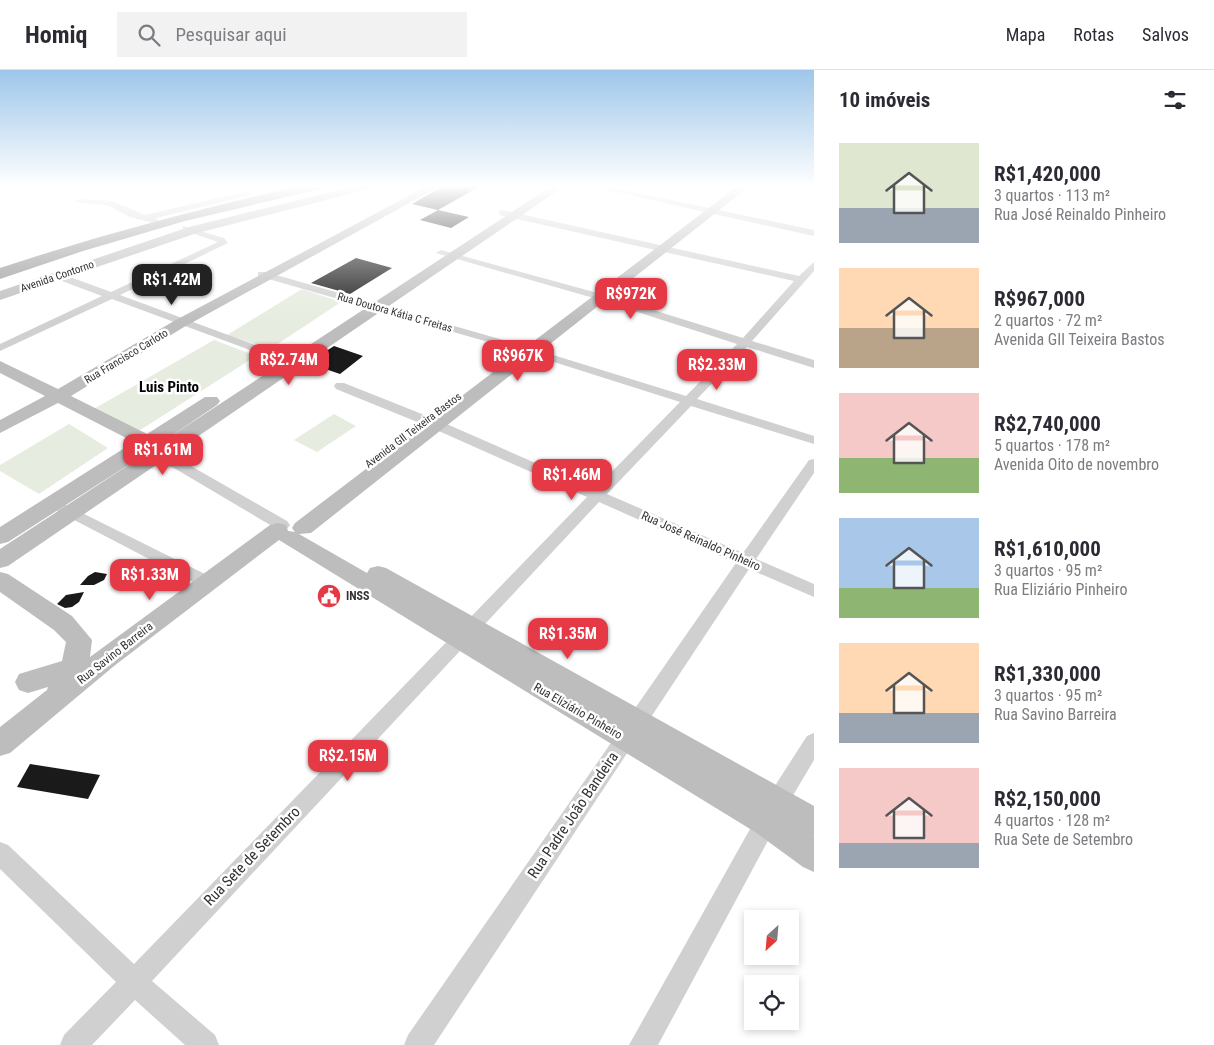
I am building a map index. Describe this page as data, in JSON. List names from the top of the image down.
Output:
{
  "streets": {
    "street": [
      "Avenida Contorno",
      "Rua Doutora Kátia C Freitas",
      "Rua Francisco Carloto",
      "Avenida GIl Teixeira Bastos",
      "Rua José Reinaldo Pinheiro",
      "Rua Savino Barreira",
      "Rua Eliziário Pinheiro",
      "Rua Padre João Bandeira",
      "Rua Sete de Setembro"
    ]
  },
  "crossings": [
    ["Rua Doutora Kátia C Freitas", "Rua Francisco Carloto"],
    ["Rua Doutora Kátia C Freitas", "Avenida GIl Teixeira Bastos"],
    ["Rua Doutora Kátia C Freitas", "Rua Sete de Setembro"],
    ["Rua Francisco Carloto", "Rua Eliziário Pinheiro"],
    ["Avenida GIl Teixeira Bastos", "Rua José Reinaldo Pinheiro"],
    ["Avenida GIl Teixeira Bastos", "Rua Savino Barreira"],
    ["Avenida GIl Teixeira Bastos", "Rua Eliziário Pinheiro"],
    ["Rua José Reinaldo Pinheiro", "Rua Padre João Bandeira"],
    ["Rua José Reinaldo Pinheiro", "Rua Sete de Setembro"],
    ["Rua Savino Barreira", "Rua Eliziário Pinheiro"],
    ["Rua Eliziário Pinheiro", "Rua Padre João Bandeira"],
    ["Rua Eliziário Pinheiro", "Rua Sete de Setembro"]
  ],
  "districts": ["Luis Pinto"],
  "places": {
    "public building": ["INSS"]
  },
  "north": "bottom left",
  "page": {
    "header": "Homiq",
    "search": "Pesquisar aqui",
    "nav": ["Mapa", "Rotas", "Salvos"],
    "heading": "10 imóveis",
    "list": [
      {
        "name": "R$1,420,000",
        "note": "3 quartos · 113 m² · Rua José Reinaldo Pinheiro"
      },
      {
        "name": "R$967,000",
        "note": "2 quartos · 72 m² · Avenida GIl Teixeira Bastos"
      },
      {
        "name": "R$2,740,000",
        "note": "5 quartos · 178 m² · Avenida Oito de novembro"
      },
      {
        "name": "R$1,610,000",
        "note": "3 quartos · 95 m² · Rua Eliziário Pinheiro"
      },
      {
        "name": "R$1,330,000",
        "note": "3 quartos · 95 m² · Rua Savino Barreira"
      },
      {
        "name": "R$2,150,000",
        "note": "4 quartos · 128 m² · Rua Sete de Setembro"
      }
    ],
    "price": [
      "R$1.42M",
      "R$972K",
      "R$967K",
      "R$2.74M",
      "R$2.33M",
      "R$1.61M",
      "R$1.46M",
      "R$1.33M",
      "R$1.35M",
      "R$2.15M"
    ]
  }
}
